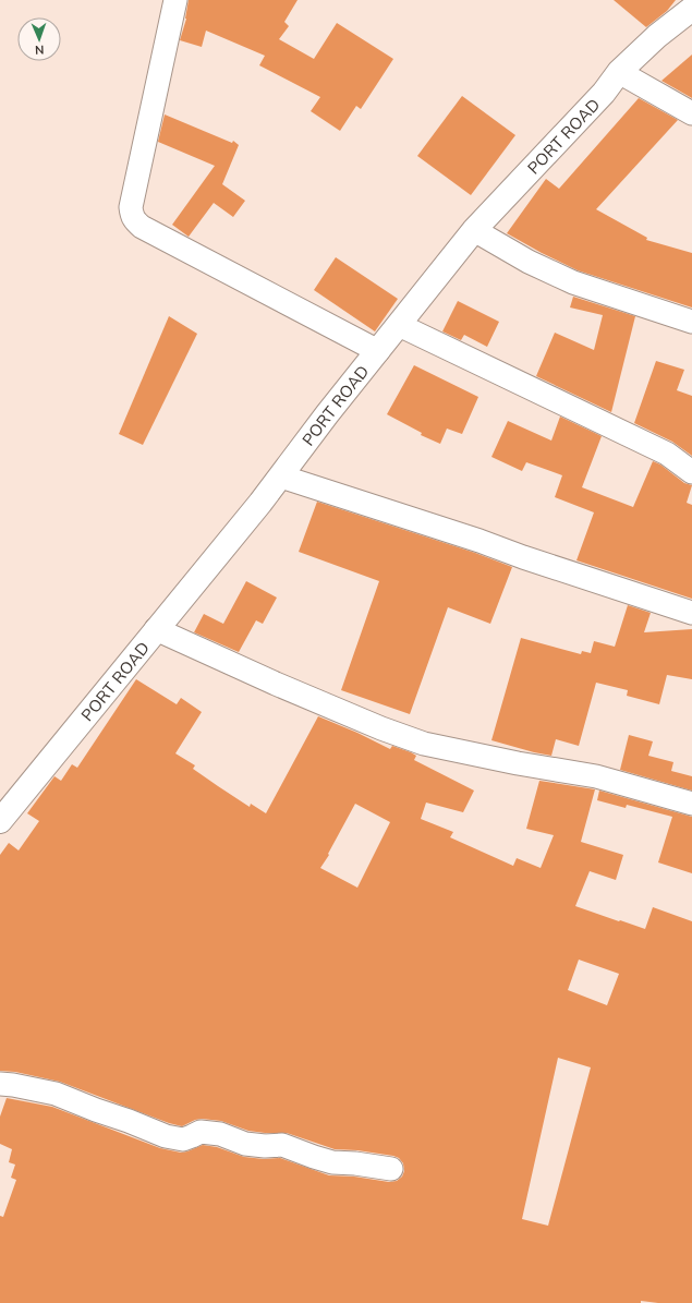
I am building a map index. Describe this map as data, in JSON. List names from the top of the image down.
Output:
{
  "streets": {
    "main road": ["PORT ROAD"]
  },
  "north": "bottom"
}
